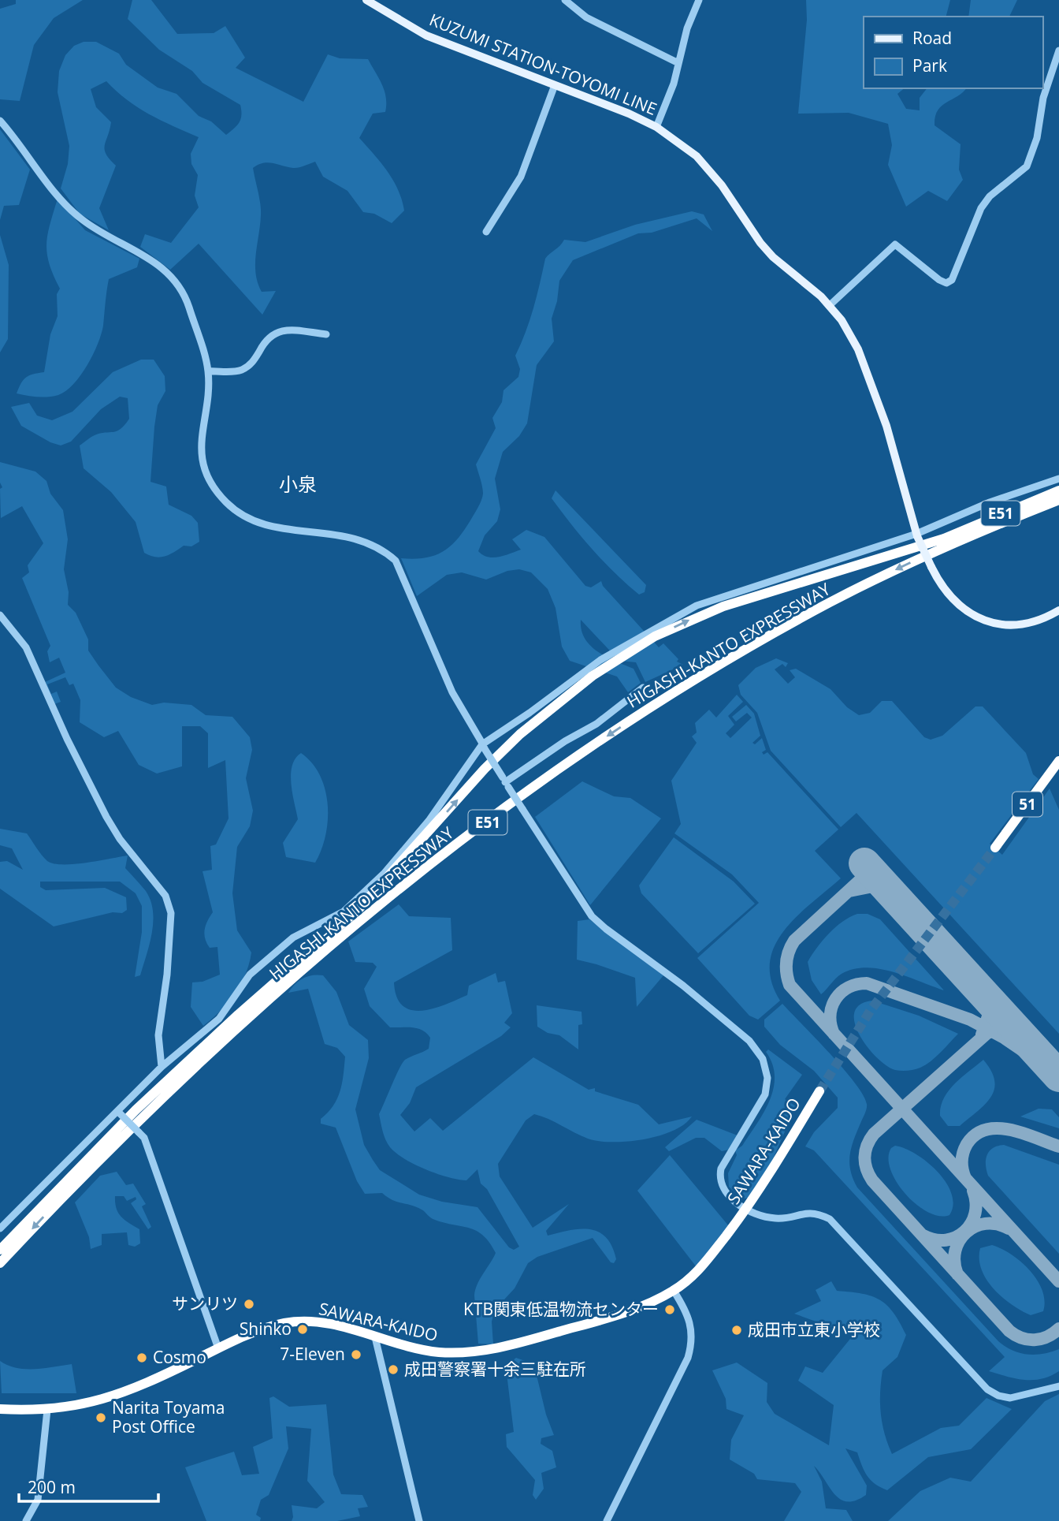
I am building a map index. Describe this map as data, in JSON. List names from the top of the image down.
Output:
{
  "streets": {
    "highway": [
      "E51",
      "HIGASHI-KANTO EXPRESSWAY",
      "51",
      "SAWARA-KAIDO"
    ],
    "main road": ["KUZUMI STATION-TOYOMI LINE"]
  },
  "districts": ["小泉"],
  "places": [
    "サンリツ",
    "KTB関東低温物流センター",
    "Shinko",
    "成田市立東小学校",
    "7-Eleven",
    "Cosmo",
    "成田警察署十余三駐在所",
    "Narita Toyama Post Office"
  ],
  "legend": ["Road", "Park"],
  "scale_bar": "200 m"
}
